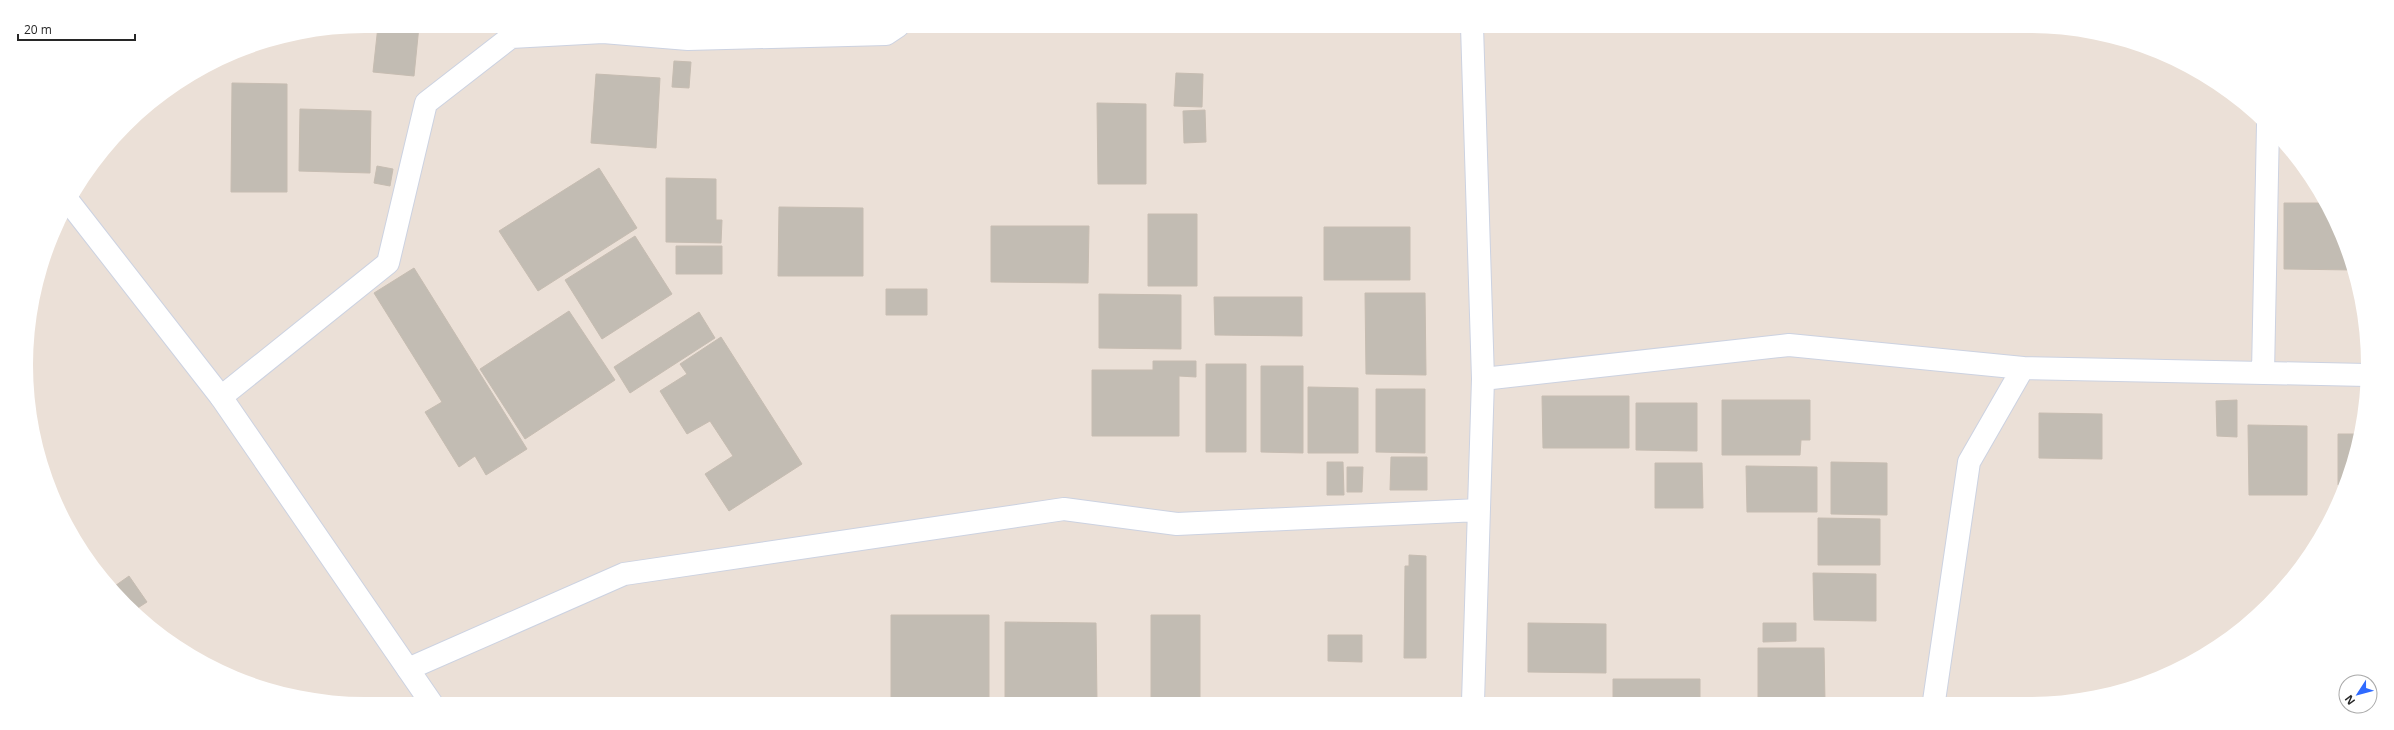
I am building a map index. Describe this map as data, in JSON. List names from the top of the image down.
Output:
{
  "scale_bar": "20 m",
  "north": "bottom left"
}
